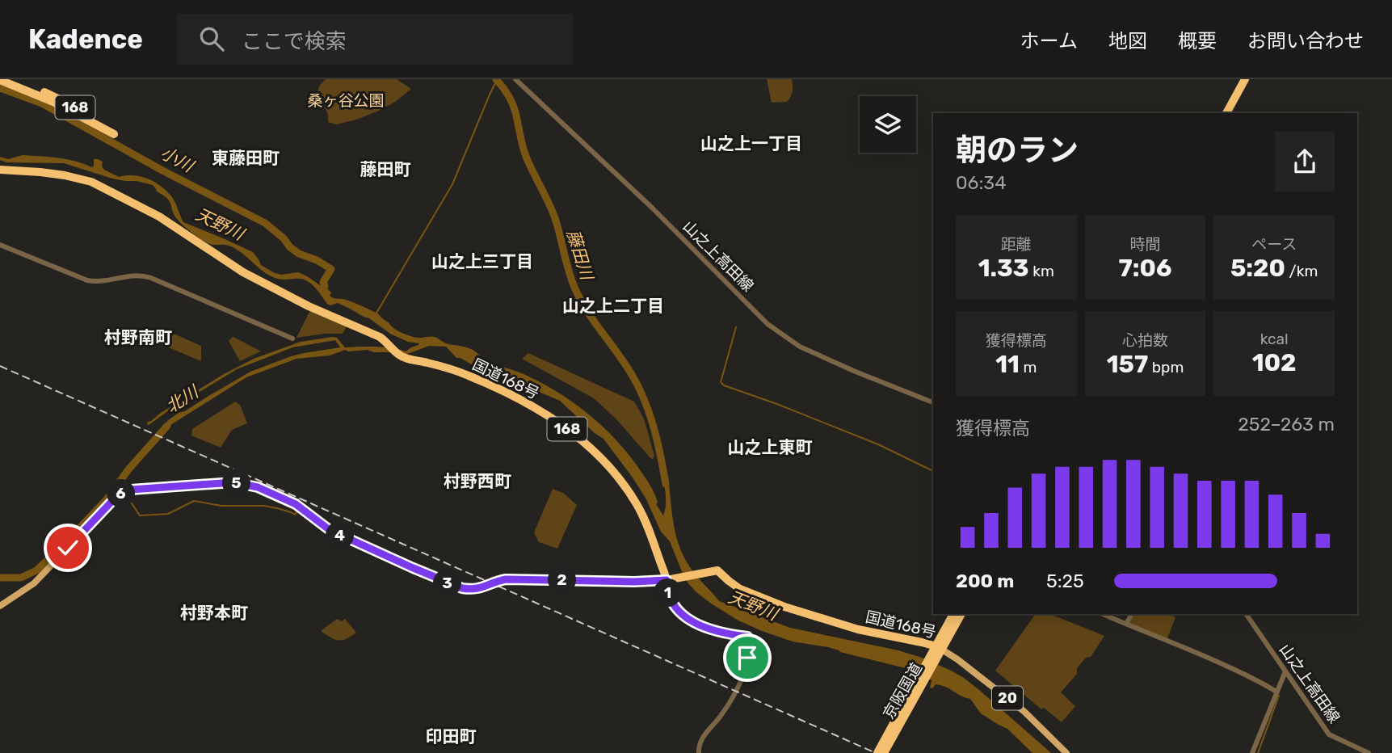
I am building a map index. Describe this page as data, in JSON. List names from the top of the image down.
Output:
{
  "streets": {
    "highway": ["168", "国道168号", "京阪国道"],
    "main road": ["20"],
    "street": ["山之上高田線"]
  },
  "crossings": [
    ["国道168号", "京阪国道"],
    ["国道168号", "20"],
    ["京阪国道", "20"]
  ],
  "districts": [
    "山之上一丁目",
    "東藤田町",
    "藤田町",
    "山之上三丁目",
    "山之上二丁目",
    "村野南町",
    "山之上東町",
    "村野西町",
    "村野本町",
    "印田町"
  ],
  "water": [
    "小川",
    "天野川",
    "藤田川",
    "北川"
  ],
  "parks": ["桑ヶ谷公園"],
  "page": {
    "header": "Kadence",
    "search": "ここで検索",
    "nav": [
      "ホーム",
      "地図",
      "概要",
      "お問い合わせ"
    ],
    "heading": ["朝のラン", "06:34"],
    "stats": [
      ["距離", "1.33 km"],
      ["時間", "7:06"],
      ["ペース", "5:20 /km"],
      ["獲得標高", "11 m"],
      ["心拍数", "157 bpm"],
      ["kcal", "102"]
    ],
    "chart": ["獲得標高", "252–263 m"],
    "pins": [
      "5",
      "6",
      "4",
      "2",
      "3",
      "1"
    ],
    "list": [
      {
        "name": "200 m",
        "note": "5:25"
      }
    ]
  }
}
